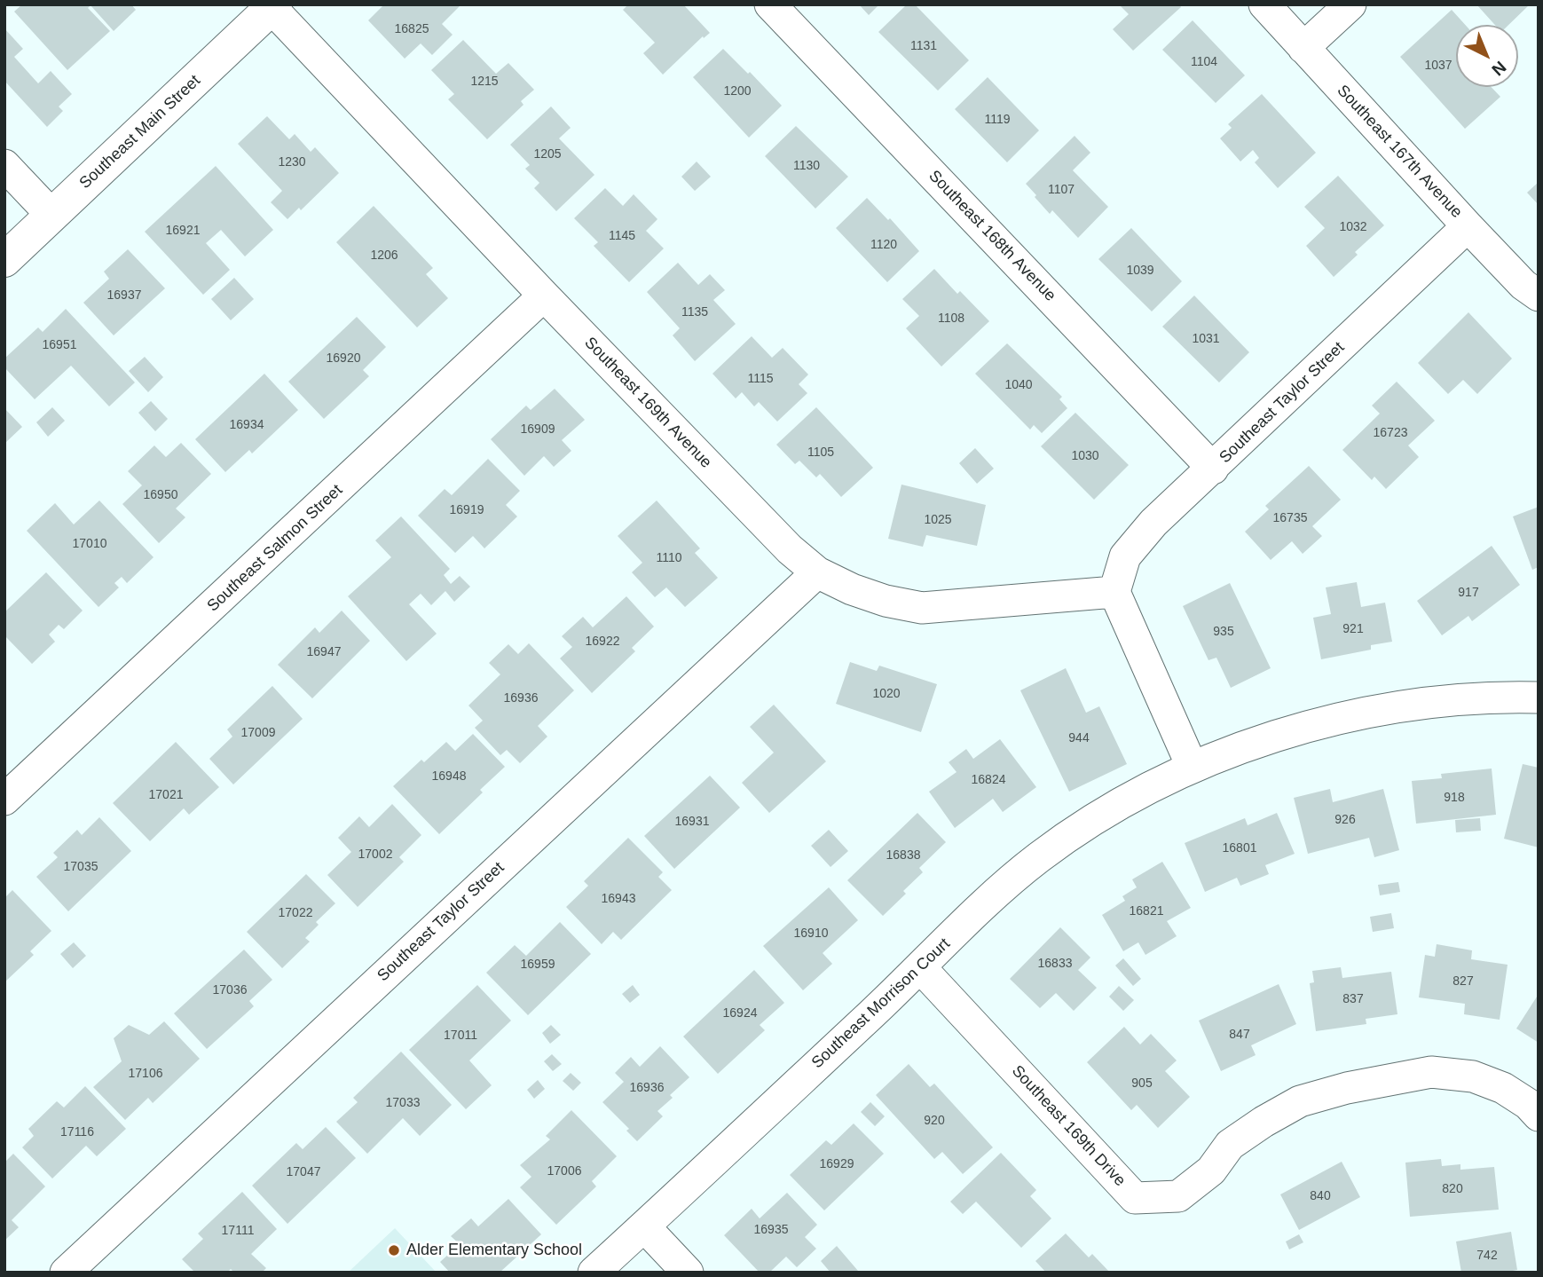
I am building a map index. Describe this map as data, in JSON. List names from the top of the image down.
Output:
{
  "streets": {
    "street": [
      "Southeast Main Street",
      "Southeast 167th Avenue",
      "Southeast 168th Avenue",
      "Southeast 169th Avenue",
      "Southeast Taylor Street",
      "Southeast Salmon Street",
      "Southeast Morrison Court",
      "Southeast 169th Drive"
    ]
  },
  "crossings": [
    ["Southeast Main Street", "Southeast 169th Avenue"],
    ["Southeast 167th Avenue", "Southeast Taylor Street"],
    ["Southeast 168th Avenue", "Southeast Taylor Street"],
    ["Southeast 169th Avenue", "Southeast Taylor Street"],
    ["Southeast 169th Avenue", "Southeast Salmon Street"],
    ["Southeast Morrison Court", "Southeast 169th Drive"]
  ],
  "places": ["Alder Elementary School"],
  "house_numbers": [
    "16825",
    "1131",
    "1104",
    "1037",
    "1215",
    "1200",
    "1119",
    "1205",
    "1230",
    "1130",
    "1107",
    "1032",
    "16921",
    "1145",
    "1120",
    "1206",
    "1039",
    "16937",
    "1135",
    "1108",
    "1031",
    "16951",
    "16920",
    "1115",
    "1040",
    "16934",
    "16909",
    "16723",
    "1105",
    "1030",
    "16950",
    "16919",
    "16735",
    "1025",
    "17010",
    "1110",
    "917",
    "921",
    "935",
    "16922",
    "16947",
    "1020",
    "16936",
    "17009",
    "944",
    "16948",
    "16824",
    "17021",
    "918",
    "926",
    "16931",
    "16801",
    "17002",
    "16838",
    "17035",
    "16943",
    "16821",
    "17022",
    "16910",
    "16833",
    "16959",
    "827",
    "17036",
    "837",
    "16924",
    "847",
    "17011",
    "17106",
    "905",
    "16936",
    "17033",
    "920",
    "17116",
    "16929",
    "17006",
    "17047",
    "820",
    "840",
    "16935",
    "17111",
    "742"
  ],
  "north": "bottom right"
}
